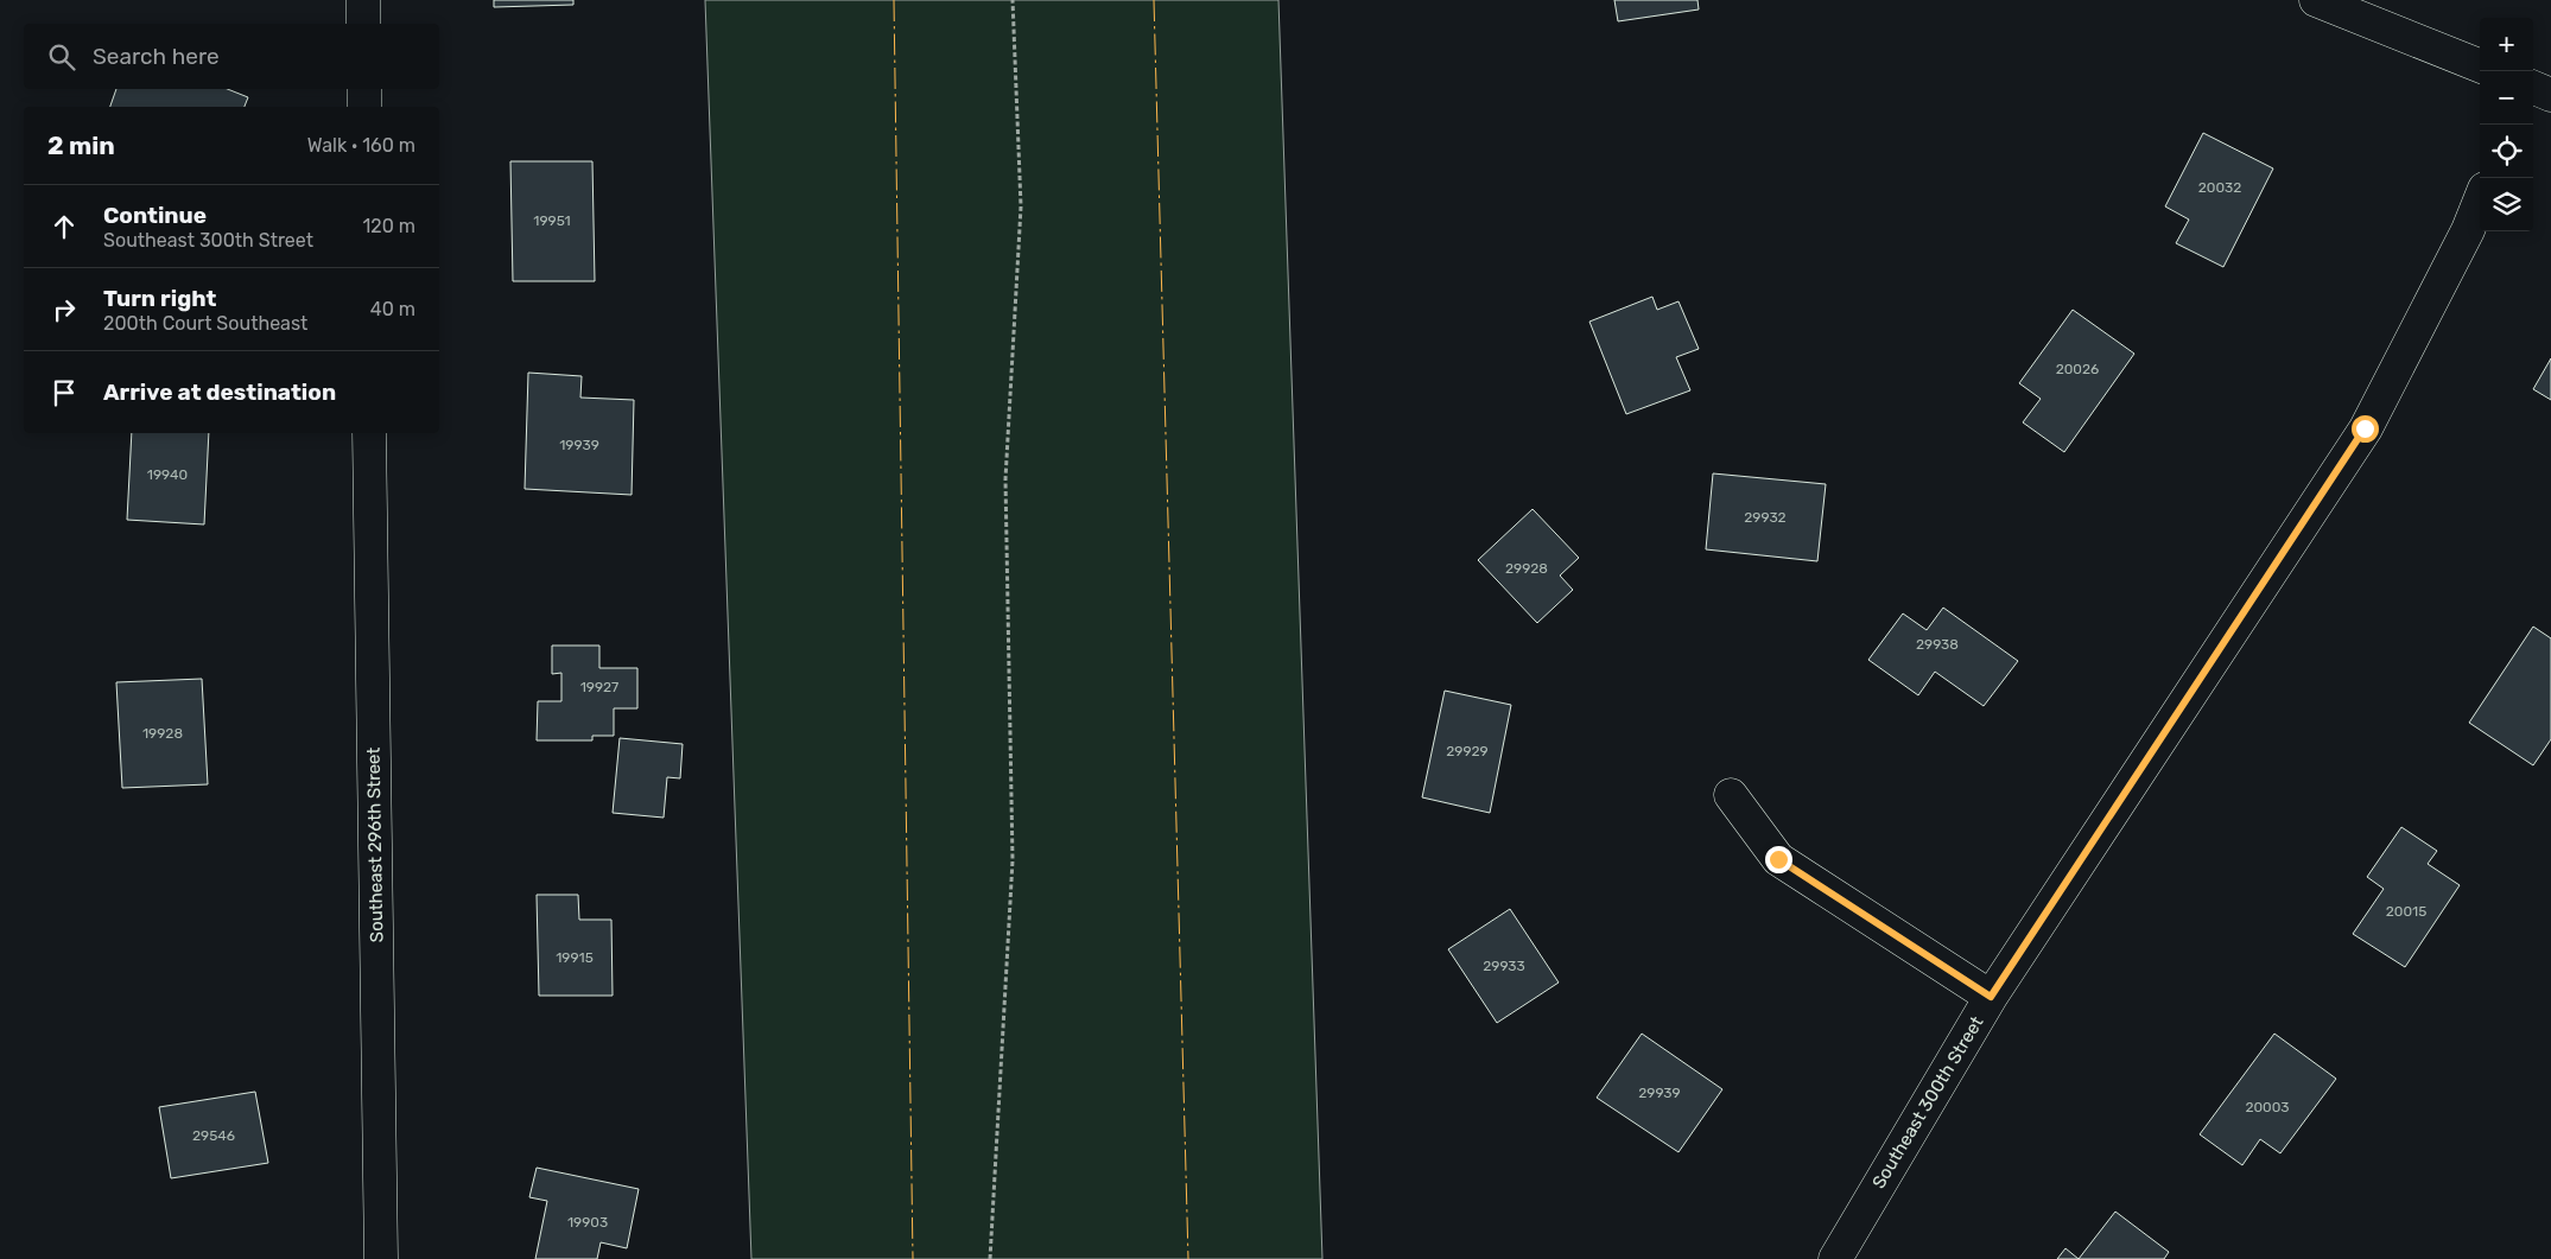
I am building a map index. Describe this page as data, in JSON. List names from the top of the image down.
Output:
{
  "streets": {
    "street": ["Southeast 296th Street", "Southeast 300th Street"]
  },
  "house_numbers": [
    "20032",
    "19951",
    "20026",
    "19939",
    "19940",
    "29932",
    "29928",
    "29938",
    "19927",
    "19928",
    "29929",
    "20015",
    "19915",
    "29933",
    "29939",
    "20003",
    "29546",
    "19903"
  ],
  "page": {
    "map_buttons": ["+", "−"],
    "search": "Search here",
    "heading": ["2 min", "Walk · 160 m"],
    "list": [
      ["Continue", "Southeast 300th Street", "120 m"],
      ["Turn right", "200th Court Southeast", "40 m"],
      "Arrive at destination"
    ]
  }
}
